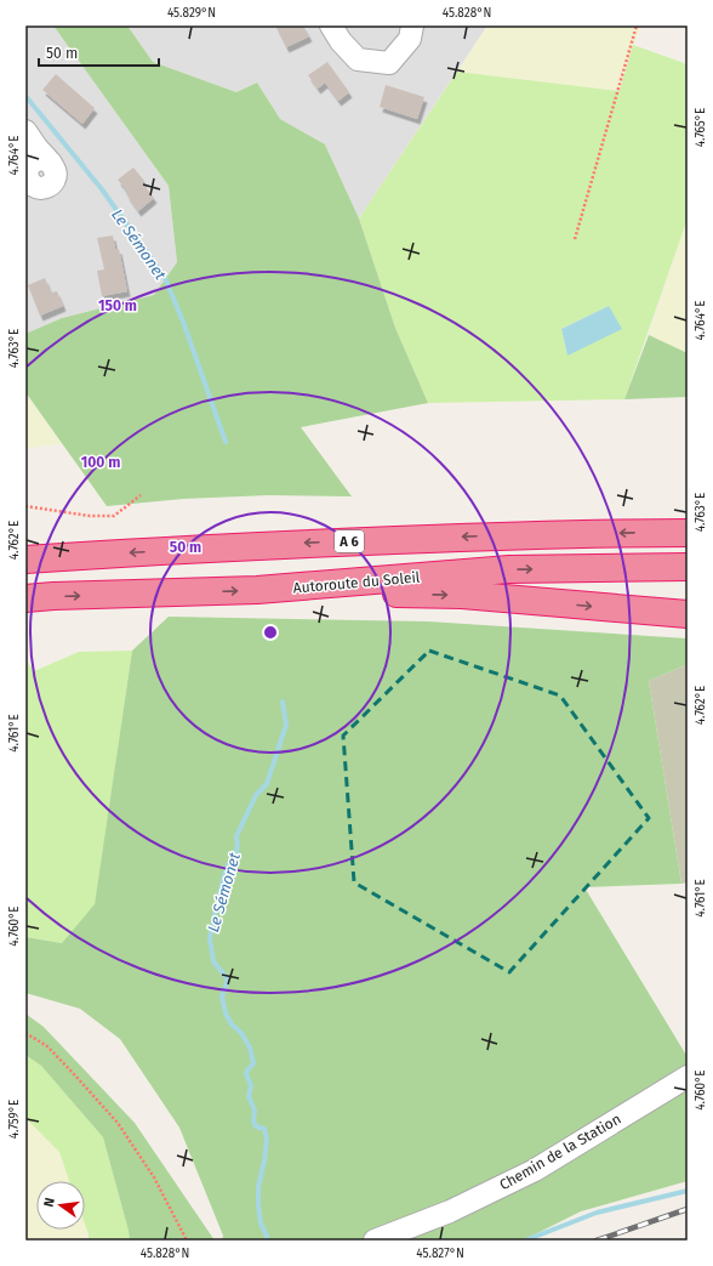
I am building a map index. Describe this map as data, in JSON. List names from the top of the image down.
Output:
{
  "streets": {
    "highway": ["A 6", "Autoroute du Soleil"],
    "street": ["Chemin de la Station"]
  },
  "water": ["Le Sémonet"],
  "scale_bar": "50 m",
  "north": "left",
  "coordinates": [
    "45.829°N",
    "45.828°N",
    "4.765°E",
    "4.764°E",
    "4.763°E",
    "4.762°E",
    "4.761°E",
    "4.760°E",
    "4.759°E",
    "45.827°N"
  ],
  "rings": ["150 m", "100 m", "50 m"]
}
